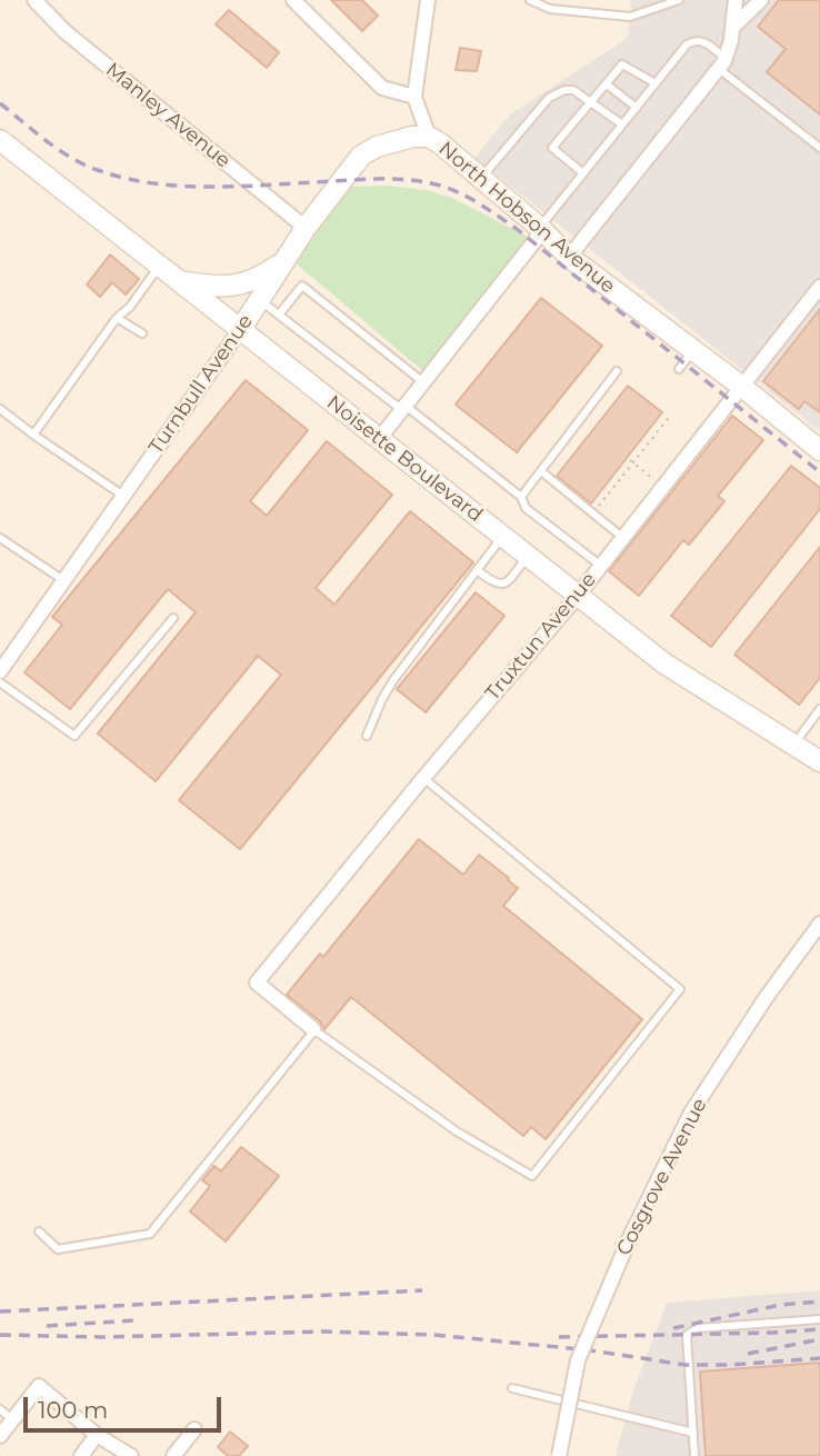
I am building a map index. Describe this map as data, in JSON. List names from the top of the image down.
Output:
{
  "streets": {
    "street": [
      "Manley Avenue",
      "North Hobson Avenue",
      "Turnbull Avenue",
      "Noisette Boulevard",
      "Truxtun Avenue",
      "Cosgrove Avenue"
    ]
  },
  "crossings": [
    ["Manley Avenue", "Turnbull Avenue"],
    ["North Hobson Avenue", "Turnbull Avenue"],
    ["North Hobson Avenue", "Truxtun Avenue"],
    ["Turnbull Avenue", "Noisette Boulevard"],
    ["Noisette Boulevard", "Truxtun Avenue"]
  ],
  "scale_bar": "100 m"
}
